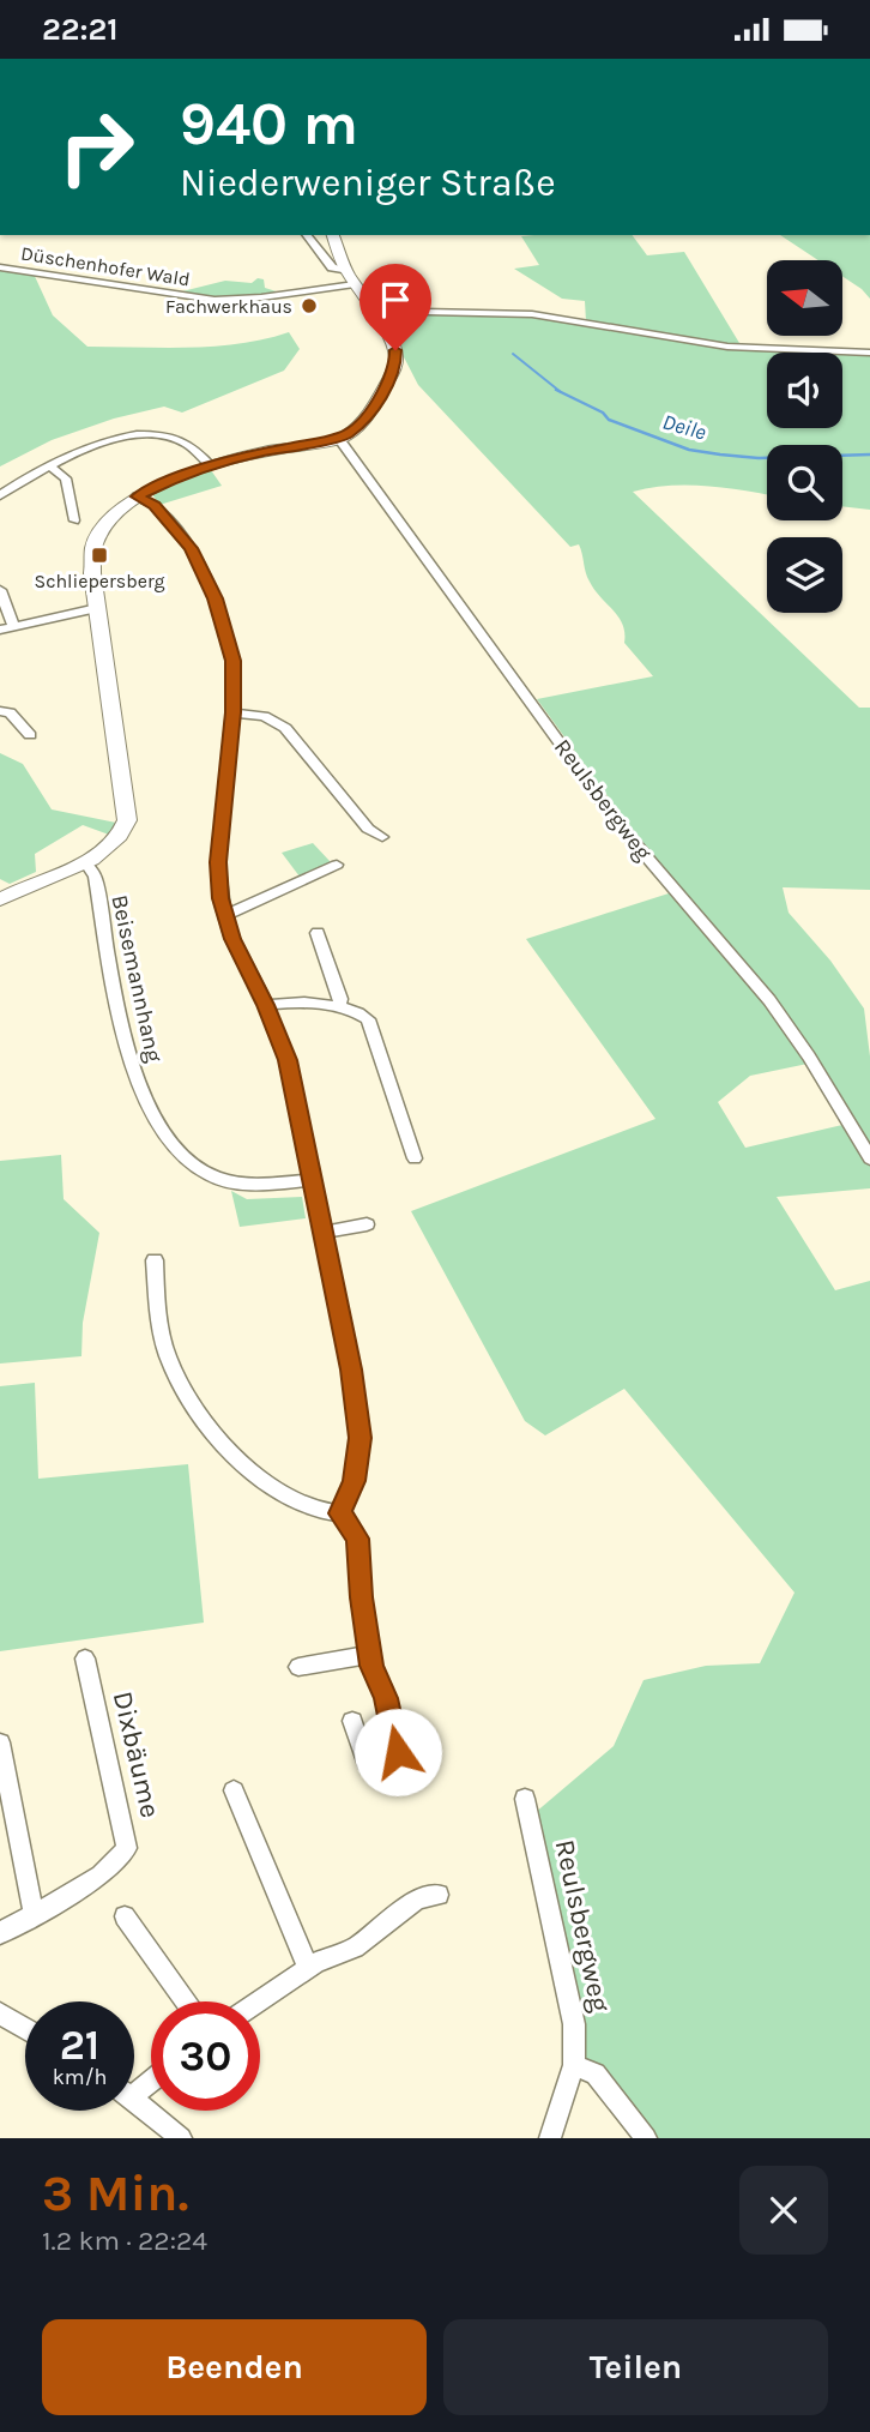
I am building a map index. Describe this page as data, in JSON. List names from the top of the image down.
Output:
{
  "streets": {
    "street": [
      "Düschenhofer Wald",
      "Reulsbergweg",
      "Beisemannhang",
      "Dixbäume"
    ]
  },
  "water": ["Deile"],
  "places": {
    "other": ["Fachwerkhaus"],
    "transit": ["Schliepersberg"]
  },
  "north": "left",
  "page": {
    "status": "22:21",
    "turn": ["940 m", "Niederweniger Straße"],
    "speed": "21 km/h",
    "limit": "30",
    "heading": ["3 Min.", "1.2 km · 22:24"],
    "buttons": ["Beenden", "Teilen"]
  }
}
